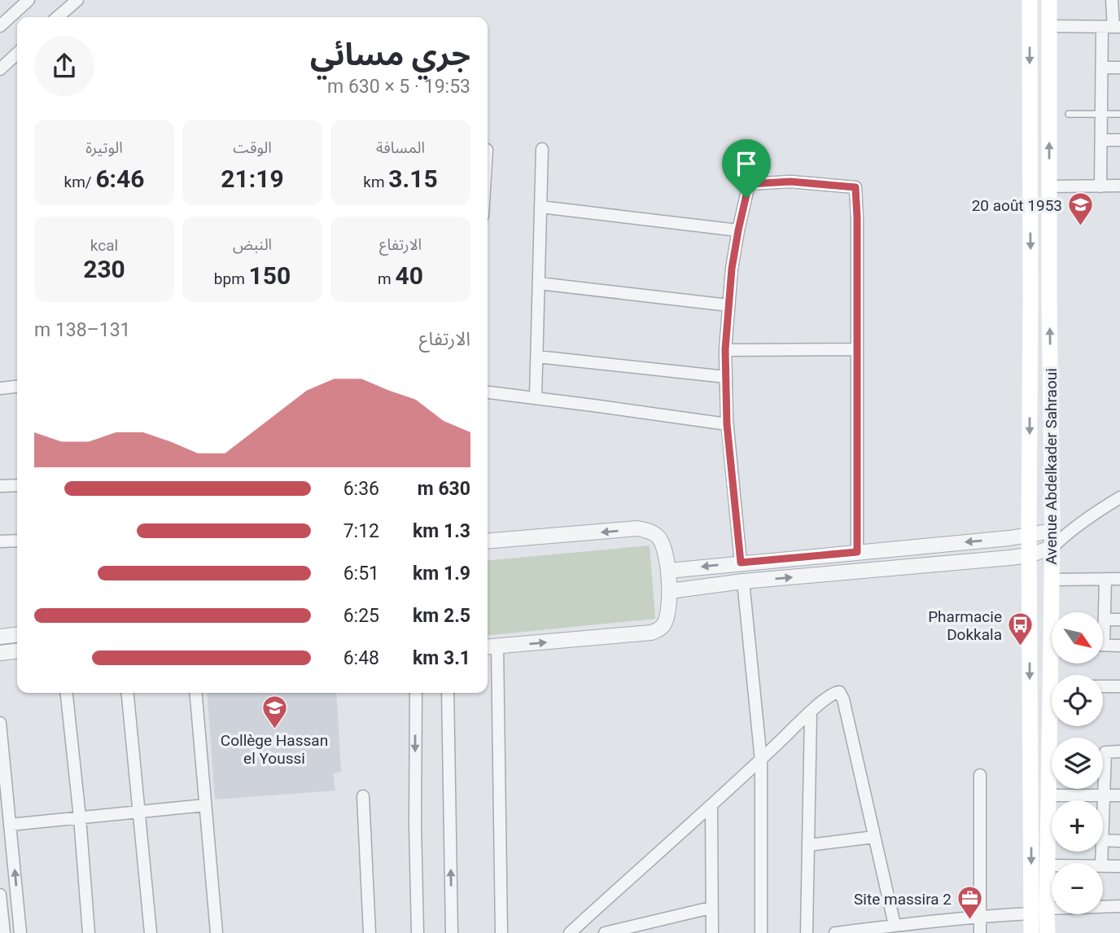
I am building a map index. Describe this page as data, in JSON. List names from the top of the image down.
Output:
{
  "streets": {
    "main road": ["Avenue Abdelkader Sahraoui"]
  },
  "places": {
    "school or university": ["20 août 1953", "Collège Hassan el Youssi"],
    "bus stop": ["Pharmacie Dokkala"],
    "office": ["Site massira 2"]
  },
  "north": "bottom right",
  "page": {
    "heading": ["جري مسائي", "19:53 · 5 × 630 m"],
    "stats": [
      ["المسافة", "3.15 km"],
      ["الوقت", "21:19"],
      ["الوتيرة", "6:46 /km"],
      ["الارتفاع", "40 m"],
      ["النبض", "150 bpm"],
      ["kcal", "230"]
    ],
    "chart": ["الارتفاع", "131–138 m"],
    "list": [
      {
        "name": "630 m",
        "note": "6:36"
      },
      {
        "name": "1.3 km",
        "note": "7:12"
      },
      {
        "name": "1.9 km",
        "note": "6:51"
      },
      {
        "name": "2.5 km",
        "note": "6:25"
      },
      {
        "name": "3.1 km",
        "note": "6:48"
      }
    ],
    "map_buttons": ["+", "−"]
  }
}
